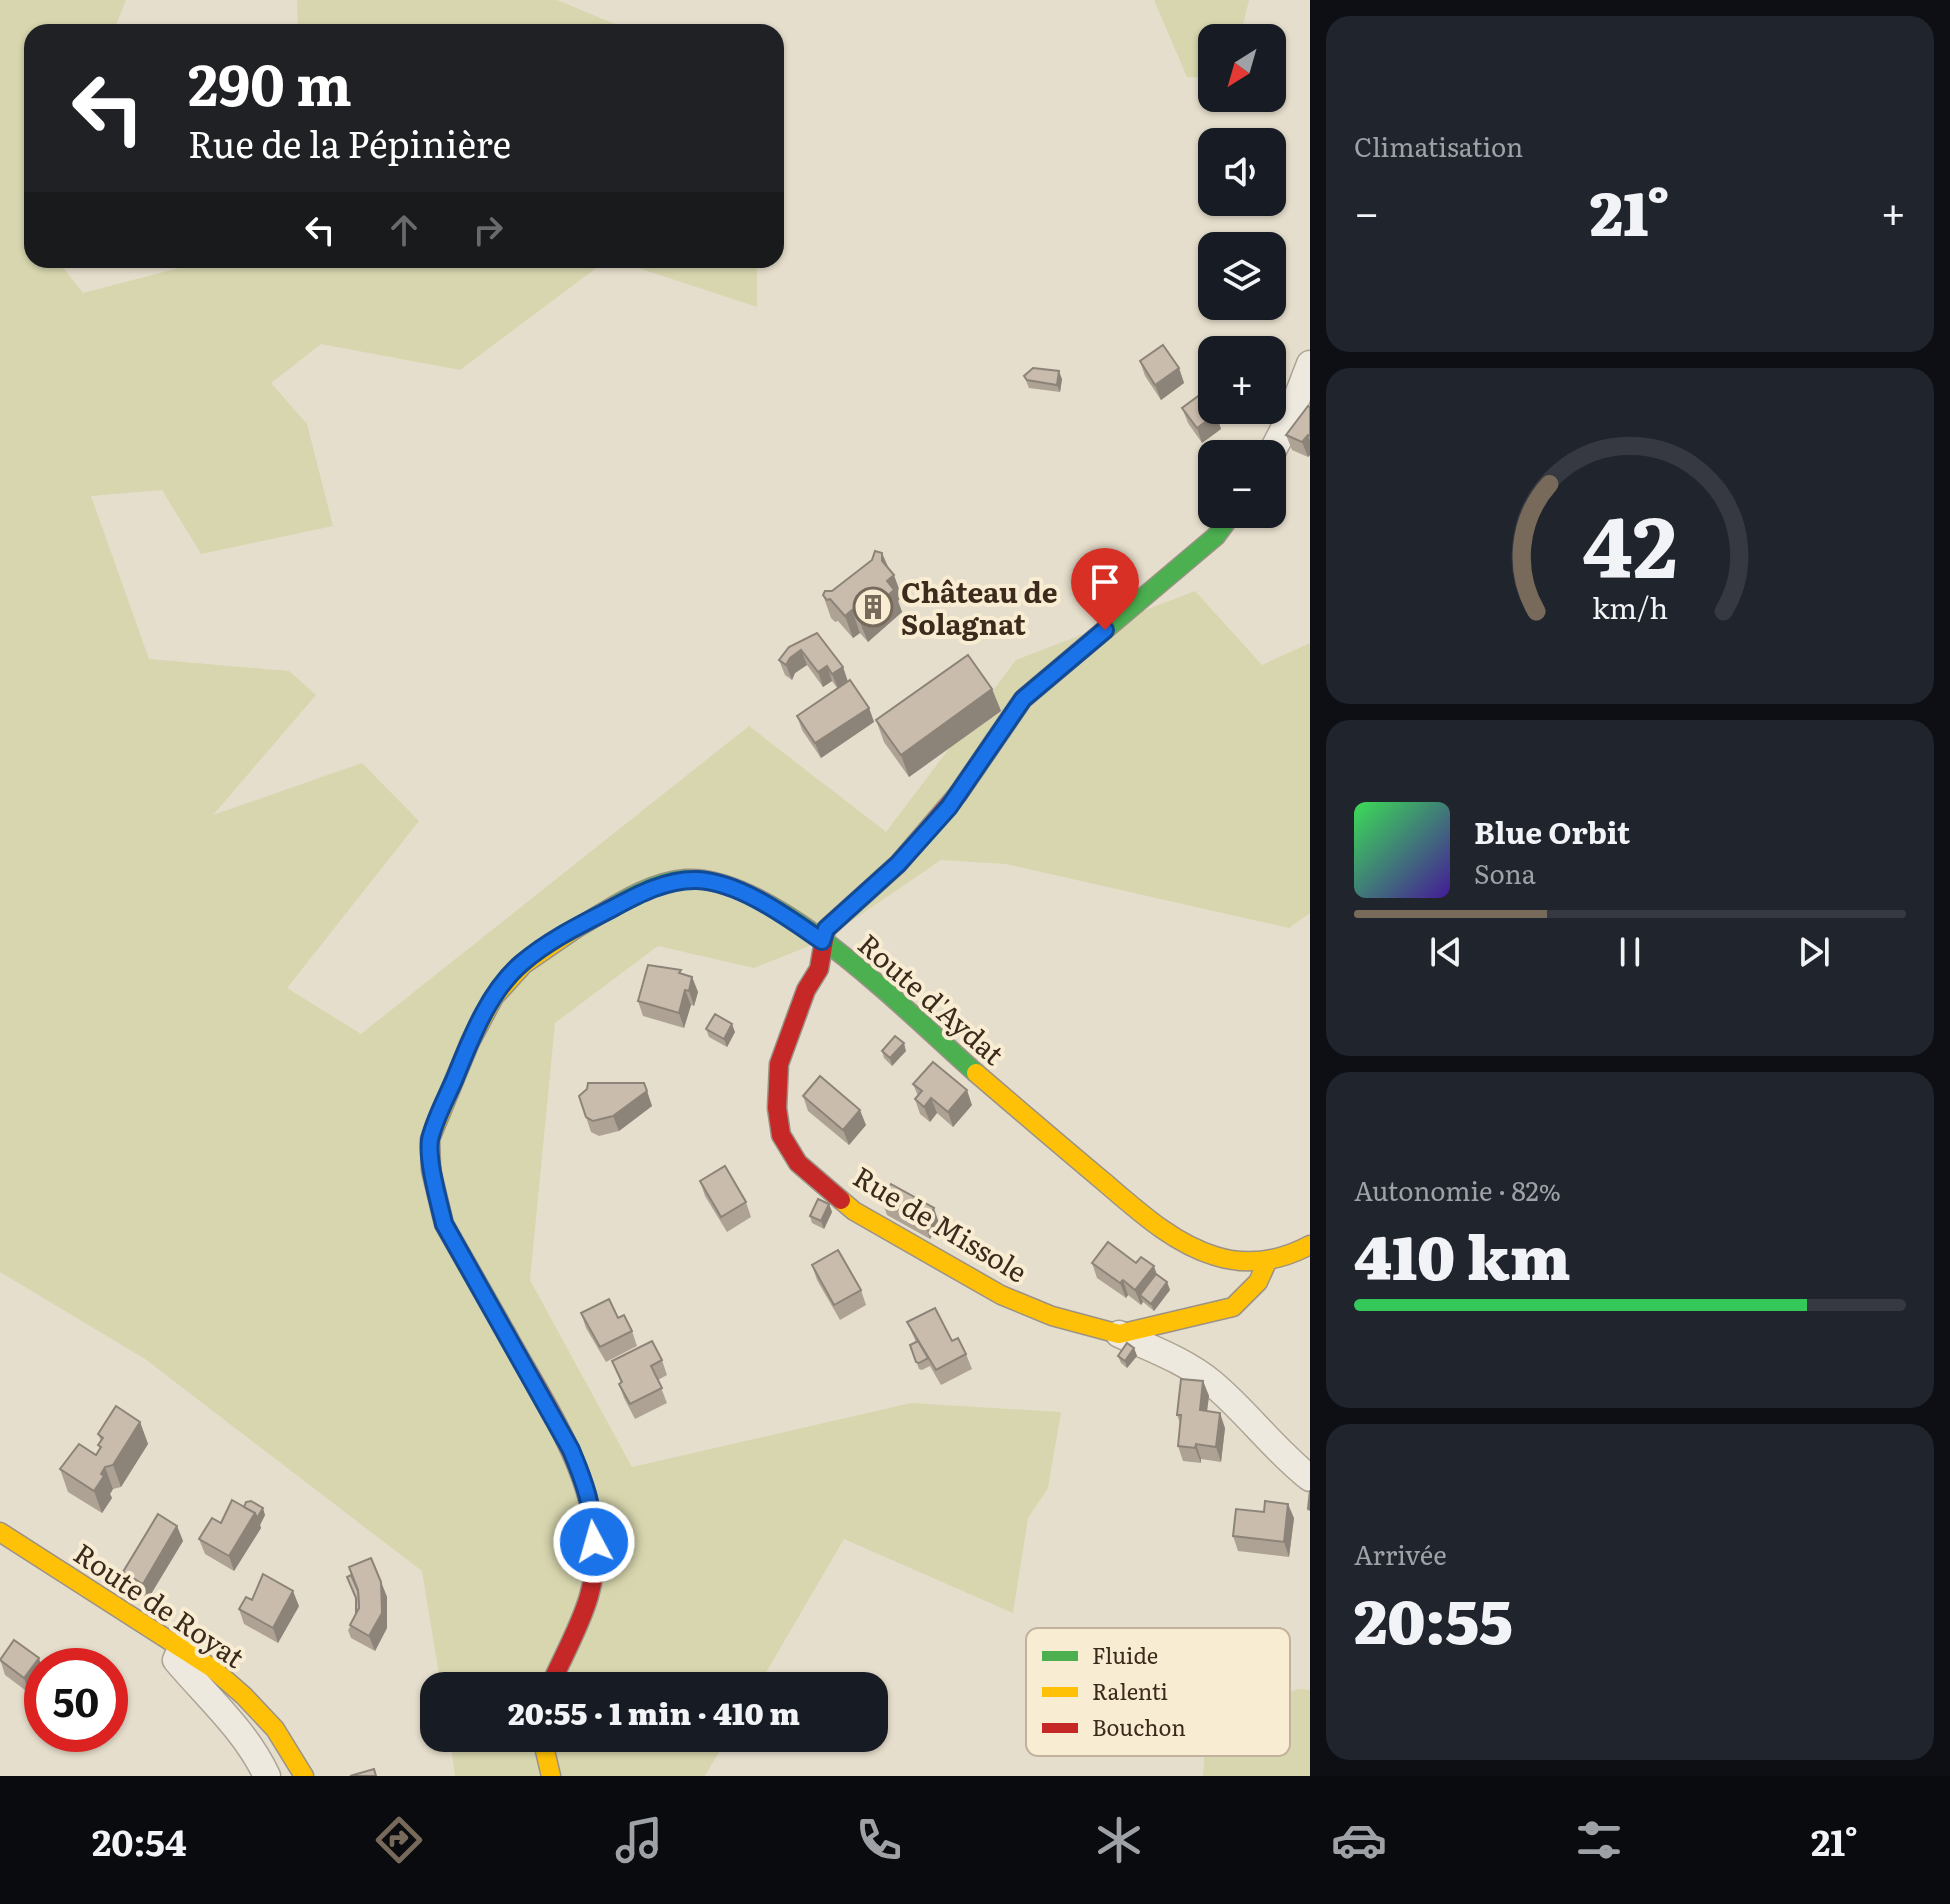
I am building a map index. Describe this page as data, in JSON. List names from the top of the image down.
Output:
{
  "streets": {
    "main road": ["Route d'Aydat", "Rue de Missole", "Route de Royat"]
  },
  "crossings": [
    ["Route d'Aydat", "Rue de Missole"]
  ],
  "places": {
    "building": ["Château de Solagnat"]
  },
  "legend": ["Fluide", "Ralenti", "Bouchon"],
  "north": "bottom left",
  "page": {
    "tile": [
      "Climatisation",
      ["Autonomie · 82%", "410 km"],
      ["Arrivée", "20:55"]
    ],
    "map_buttons": ["+", "−"],
    "turn": ["290 m", "Rue de la Pépinière"],
    "heat": ["−", "21°", "+"],
    "song": ["Blue Orbit", "Sona"],
    "limit": "50",
    "trip": "20:55 · 1 min · 410 m",
    "tabs": ["20:54", "21°"],
    "gauge": ["42", "km/h"]
  }
}
